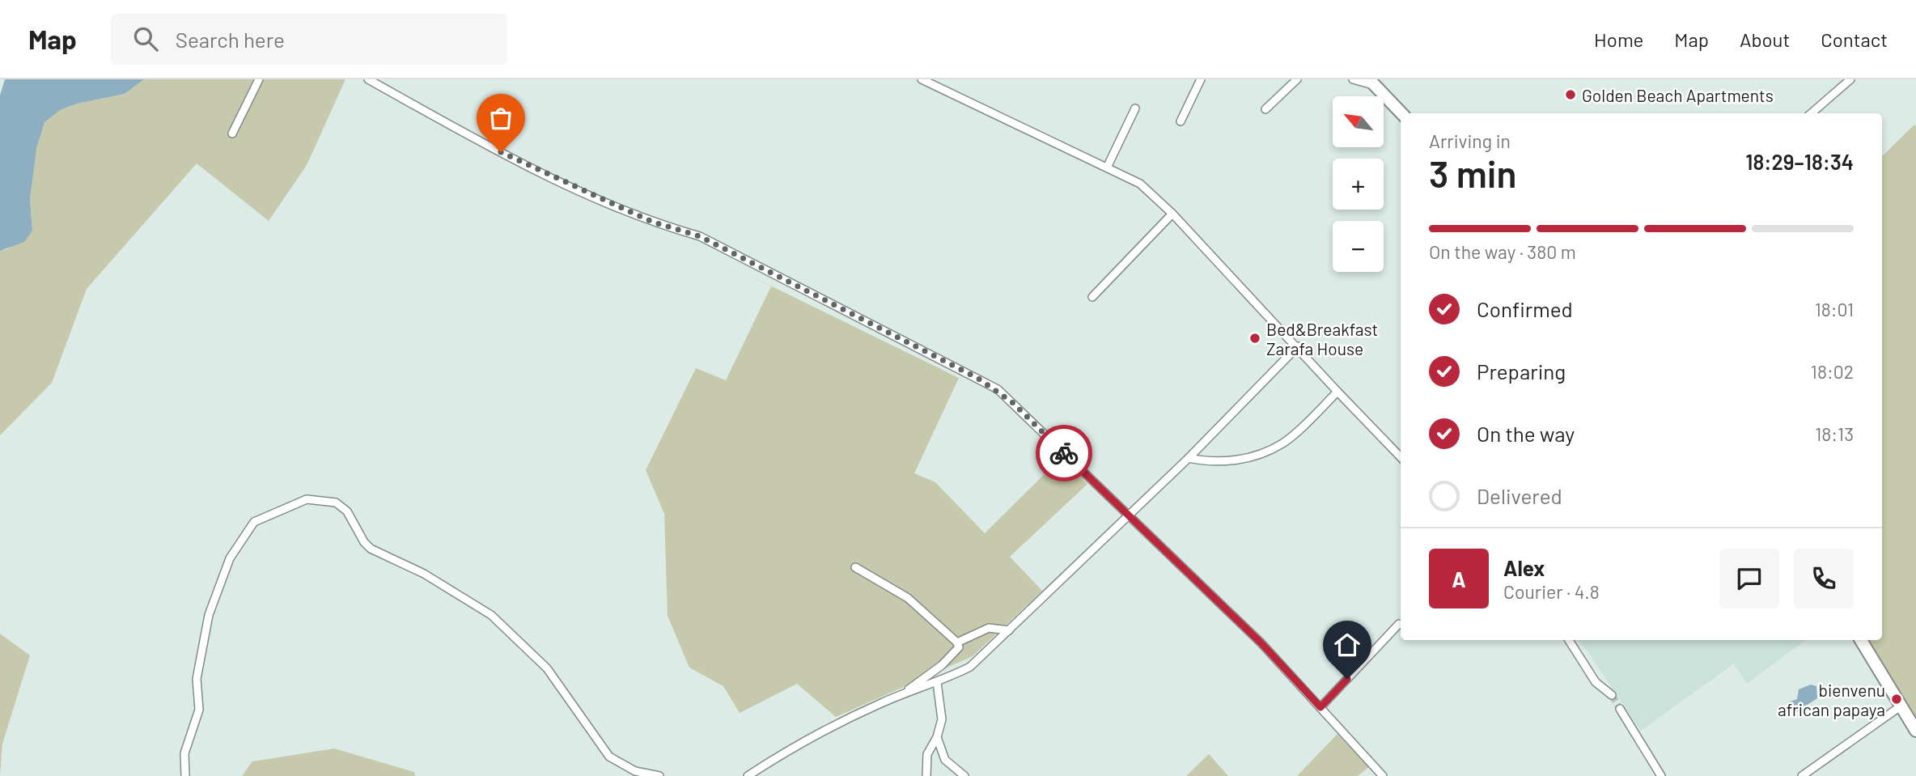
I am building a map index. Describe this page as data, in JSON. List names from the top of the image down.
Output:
{
  "places": ["Golden Beach Apartments", "Bed&Breakfast Zarafa House", "bienvenu african papaya"],
  "north": "top left",
  "page": {
    "header": "Map",
    "search": "Search here",
    "nav": [
      "Home",
      "Map",
      "About",
      "Contact"
    ],
    "map_buttons": ["+", "−"],
    "heading": ["3 min", "Arriving in", "18:29–18:34"],
    "panel": ["Alex", "Courier · 4.8"],
    "bar": "On the way · 380 m",
    "list": [
      ["Confirmed", "18:01"],
      ["Preparing", "18:02"],
      ["On the way", "18:13"],
      "Delivered"
    ],
    "round": "A"
  }
}
